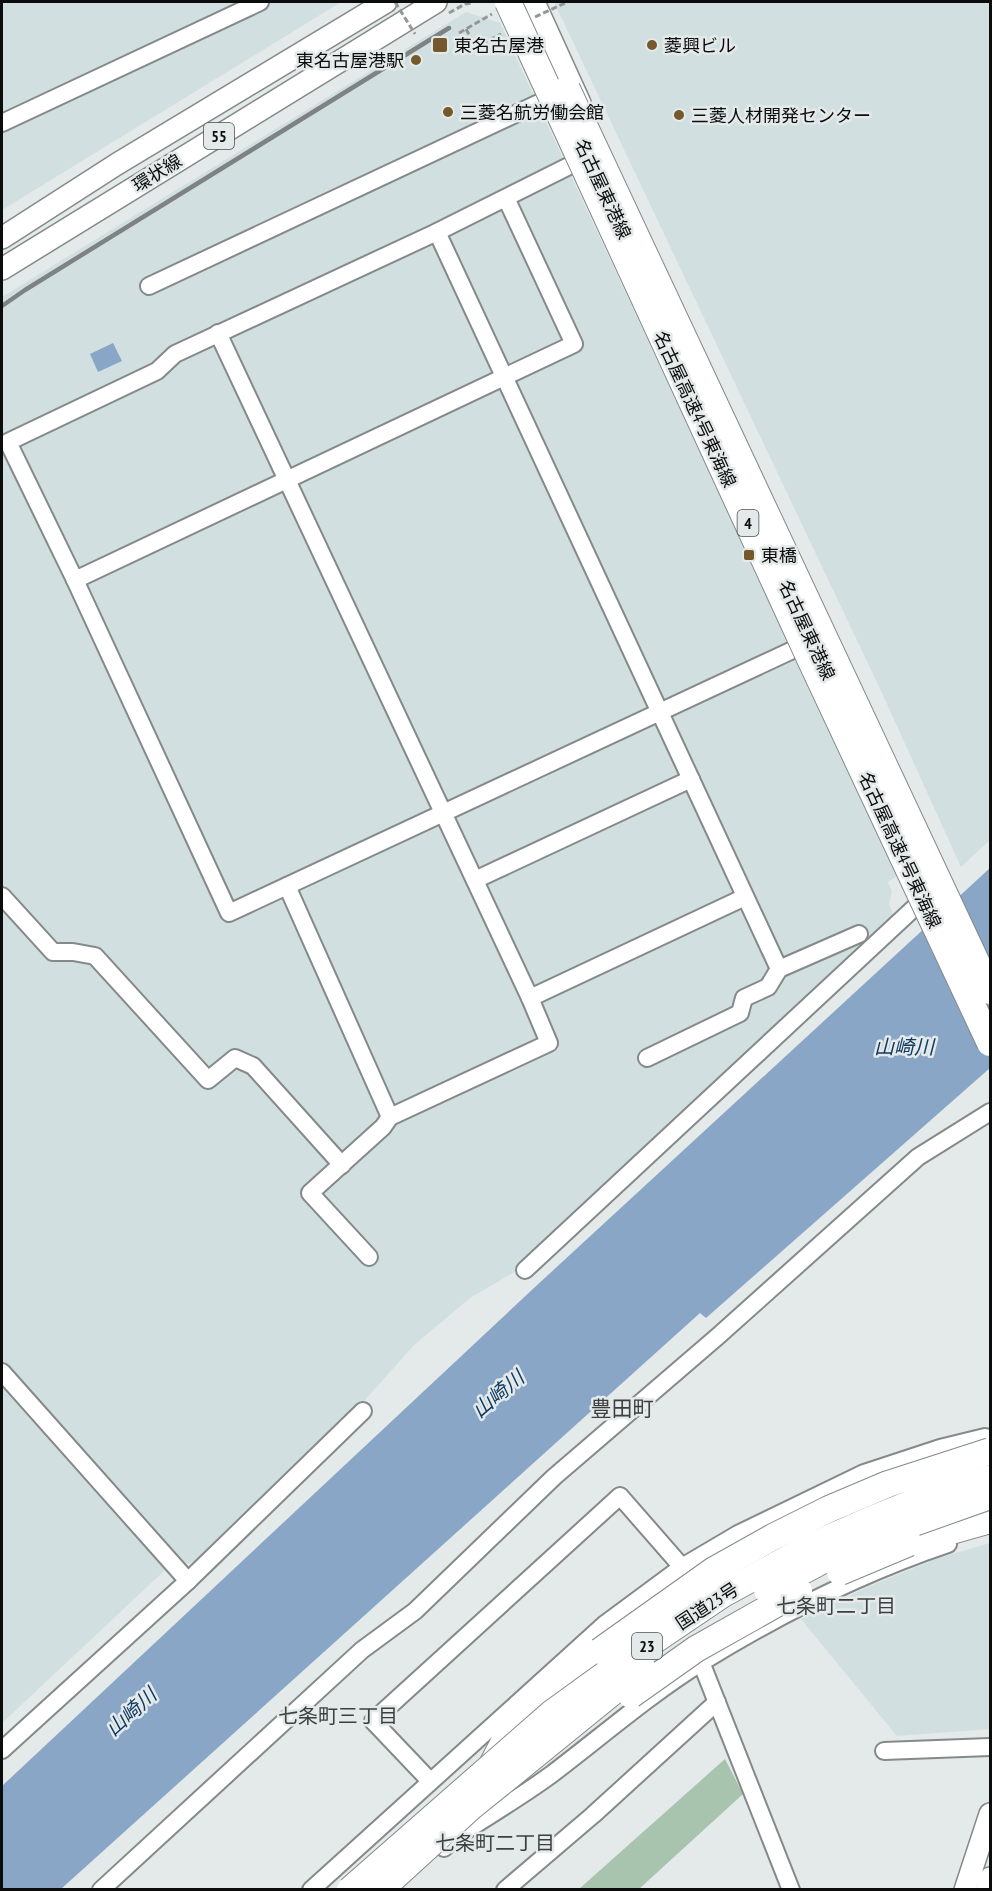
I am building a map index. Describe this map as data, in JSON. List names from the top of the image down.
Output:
{
  "streets": {
    "highway": [
      "名古屋高速4号東海線",
      "4",
      "国道23号",
      "23"
    ],
    "main road": ["55", "環状線", "名古屋東港線"]
  },
  "districts": [
    "豊田町",
    "七条町二丁目",
    "七条町三丁目",
    "七条町二丁目"
  ],
  "water": ["山崎川"],
  "places": {
    "transit": ["東名古屋港", "東橋"],
    "other": [
      "菱興ビル",
      "東名古屋港駅",
      "三菱名航労働会館",
      "三菱人材開発センター"
    ]
  }
}
